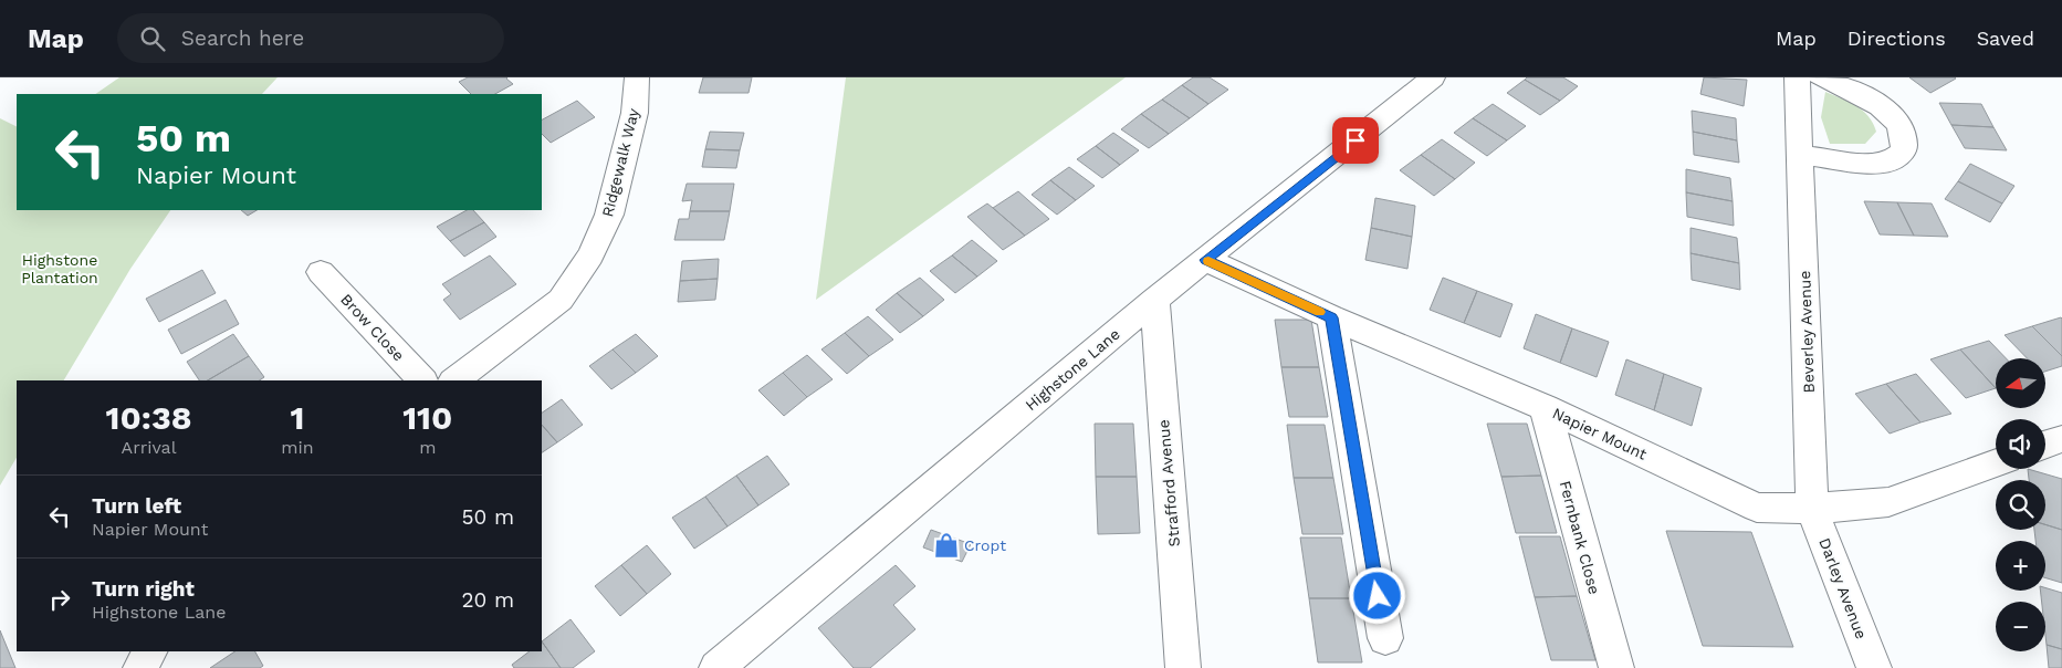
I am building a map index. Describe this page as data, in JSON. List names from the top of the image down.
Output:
{
  "streets": {
    "street": [
      "Ridgewalk Way",
      "Brow Close",
      "Beverley Avenue",
      "Highstone Lane",
      "Napier Mount",
      "Strafford Avenue",
      "Fernbank Close",
      "Darley Avenue"
    ]
  },
  "crossings": [
    ["Beverley Avenue", "Napier Mount"],
    ["Beverley Avenue", "Darley Avenue"],
    ["Highstone Lane", "Napier Mount"],
    ["Highstone Lane", "Strafford Avenue"],
    ["Napier Mount", "Fernbank Close"],
    ["Napier Mount", "Darley Avenue"]
  ],
  "parks": ["Highstone Plantation"],
  "places": {
    "shop": ["Cropt"]
  },
  "north": "left",
  "page": {
    "header": "Map",
    "search": "Search here",
    "nav": ["Map", "Directions", "Saved"],
    "turn": ["50 m", "Napier Mount"],
    "map_buttons": ["+", "−"],
    "eta": [
      "10:38",
      "Arrival",
      "1",
      "min",
      "110",
      "m"
    ],
    "list": [
      {
        "name": "Turn left",
        "note": "Napier Mount",
        "value": "50 m"
      },
      {
        "name": "Turn right",
        "note": "Highstone Lane",
        "value": "20 m"
      }
    ]
  }
}
